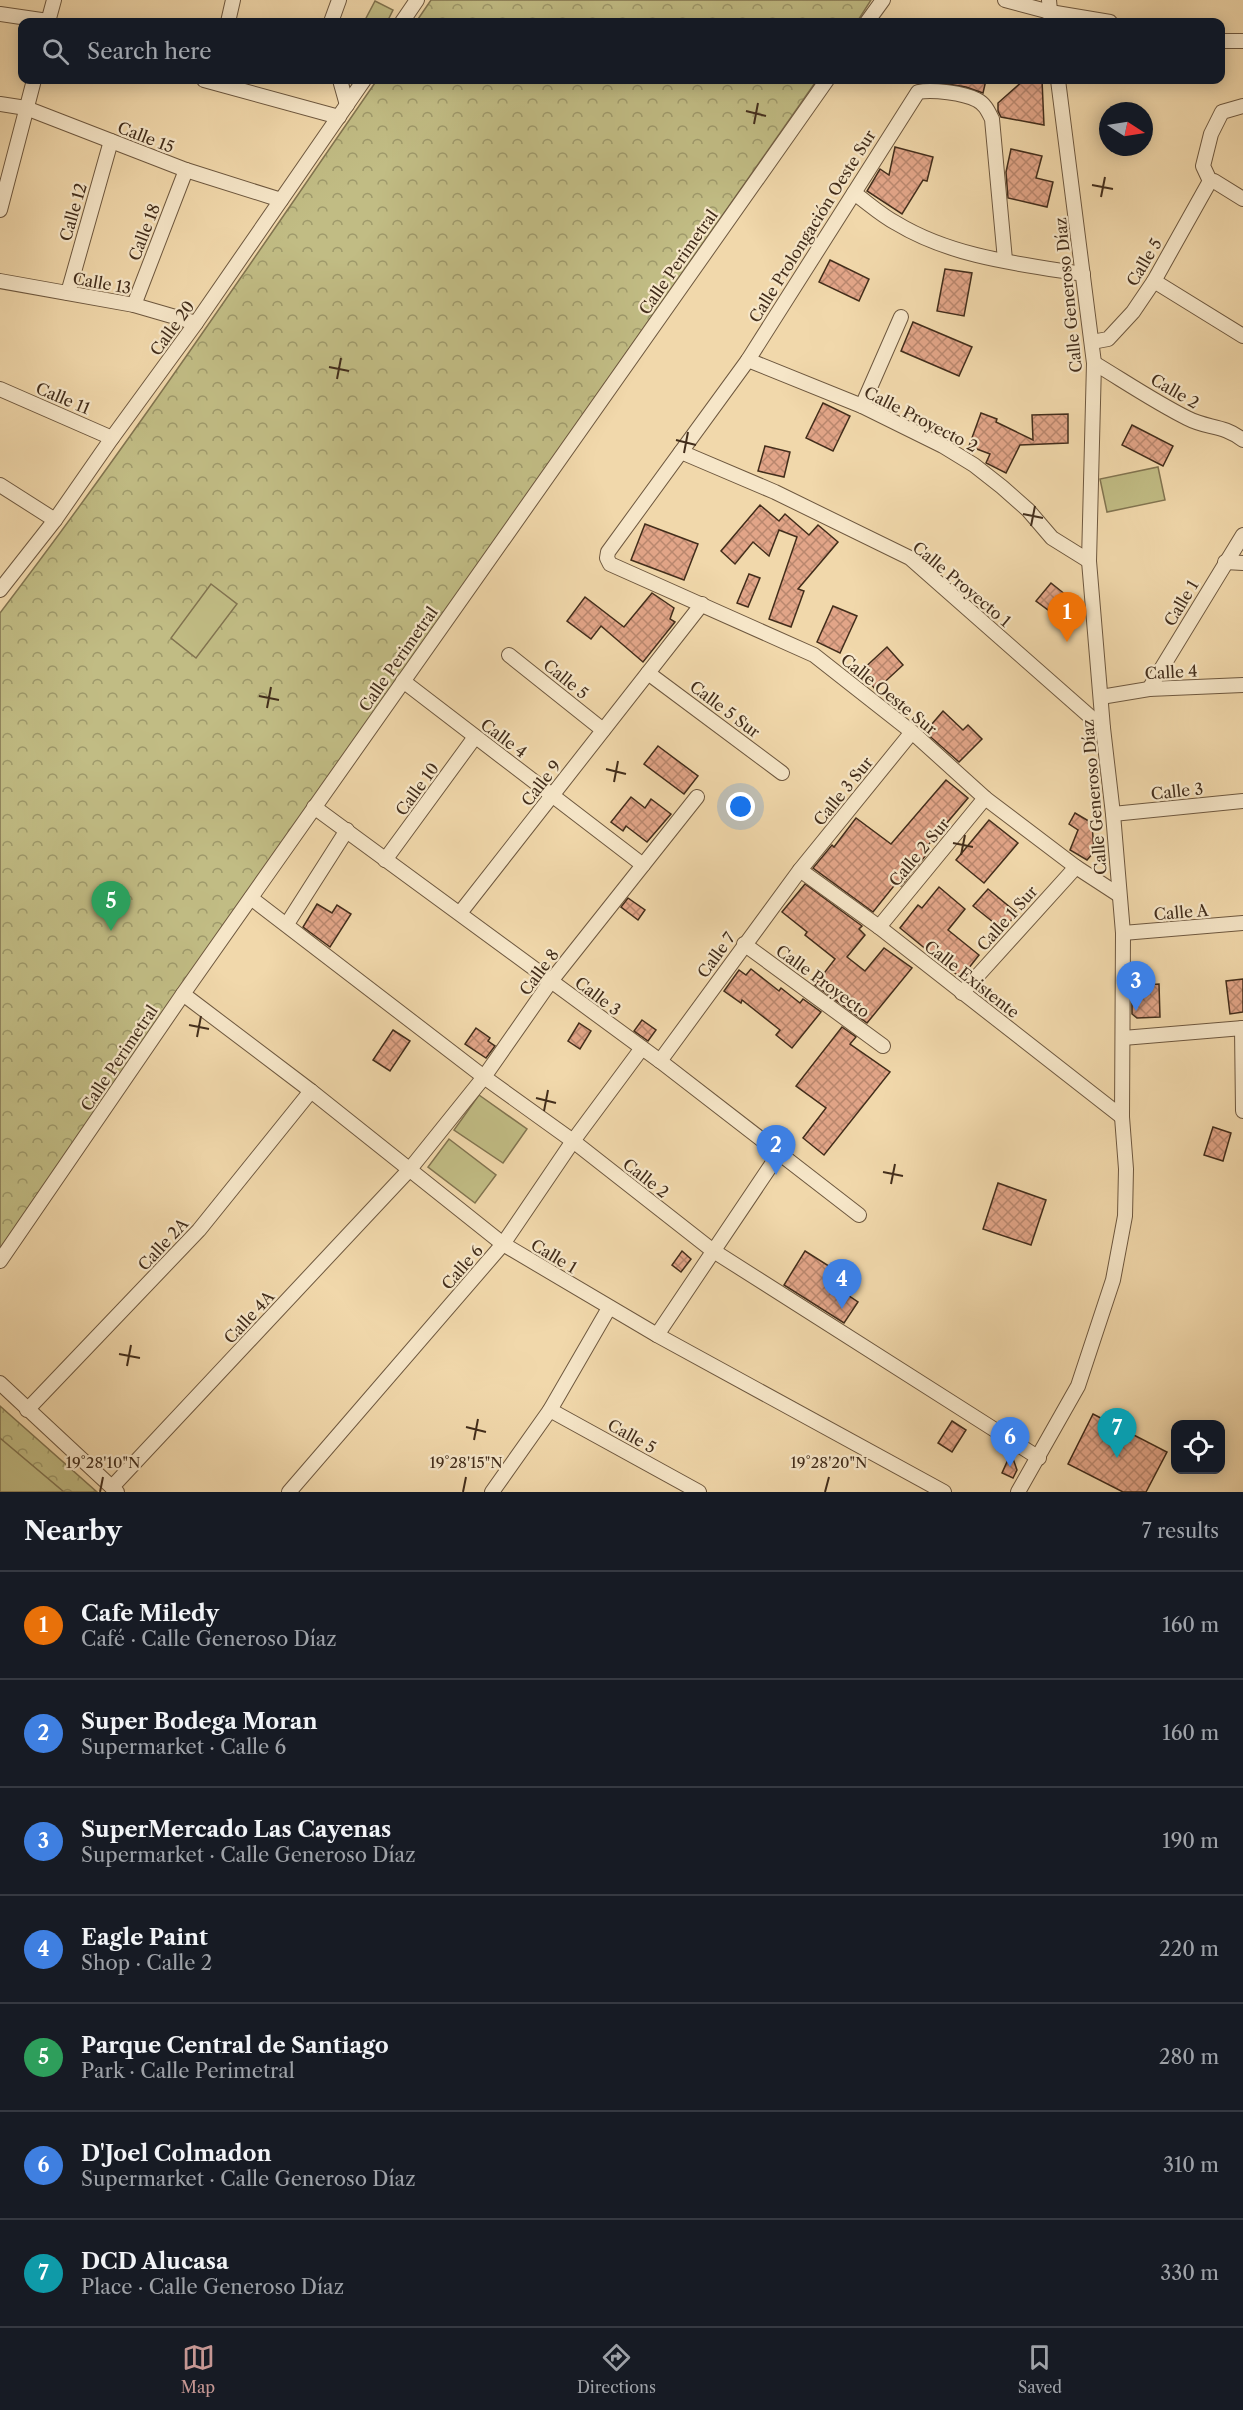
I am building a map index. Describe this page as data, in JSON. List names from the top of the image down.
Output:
{
  "streets": {
    "street": [
      "Calle 15",
      "Calle 12",
      "Calle Prolongación Oeste Sur",
      "Calle 18",
      "Calle Perimetral",
      "Calle 5",
      "Calle 13",
      "Calle Generoso Díaz",
      "Calle 20",
      "Calle 2",
      "Calle 11",
      "Calle Proyecto 2",
      "Calle Proyecto 1",
      "Calle 1",
      "Calle 4",
      "Calle Oeste Sur",
      "Calle 5 Sur",
      "Calle 9",
      "Calle 10",
      "Calle 3 Sur",
      "Calle 3",
      "Calle 2 Sur",
      "Calle A",
      "Calle 1 Sur",
      "Calle 7",
      "Calle 8",
      "Calle Existente",
      "Calle Proyecto",
      "Calle 2A",
      "Calle 6",
      "Calle 4A"
    ]
  },
  "crossings": [
    ["Calle 15", "Calle 12"],
    ["Calle 15", "Calle 18"],
    ["Calle 15", "Calle 20"],
    ["Calle 12", "Calle 13"],
    ["Calle Prolongación Oeste Sur", "Calle Proyecto 2"],
    ["Calle Prolongación Oeste Sur", "Calle Proyecto 1"],
    ["Calle Prolongación Oeste Sur", "Calle Oeste Sur"],
    ["Calle 18", "Calle 13"],
    ["Calle Perimetral", "Calle 2"],
    ["Calle Perimetral", "Calle 1"],
    ["Calle Perimetral", "Calle 4"],
    ["Calle Perimetral", "Calle 3"],
    ["Calle 5", "Calle Generoso Díaz"],
    ["Calle 5", "Calle 9"],
    ["Calle 13", "Calle 20"],
    ["Calle Generoso Díaz", "Calle 2"],
    ["Calle Generoso Díaz", "Calle Proyecto 2"],
    ["Calle Generoso Díaz", "Calle Proyecto 1"],
    ["Calle Generoso Díaz", "Calle 4"],
    ["Calle Generoso Díaz", "Calle Oeste Sur"],
    ["Calle Generoso Díaz", "Calle 3"],
    ["Calle Generoso Díaz", "Calle A"],
    ["Calle Generoso Díaz", "Calle Existente"],
    ["Calle 20", "Calle 11"],
    ["Calle 2", "Calle 8"],
    ["Calle 2", "Calle 6"],
    ["Calle 1", "Calle 4"],
    ["Calle 1", "Calle 8"],
    ["Calle 1", "Calle 2A"],
    ["Calle 1", "Calle 6"],
    ["Calle 1", "Calle 4A"],
    ["Calle 4", "Calle 9"],
    ["Calle 4", "Calle 10"],
    ["Calle 4", "Calle 8"],
    ["Calle Oeste Sur", "Calle 9"],
    ["Calle Oeste Sur", "Calle 3 Sur"],
    ["Calle Oeste Sur", "Calle 2 Sur"],
    ["Calle Oeste Sur", "Calle 1 Sur"],
    ["Calle 5 Sur", "Calle 9"],
    ["Calle 9", "Calle 3"],
    ["Calle 10", "Calle 3"],
    ["Calle 3 Sur", "Calle 7"],
    ["Calle 3 Sur", "Calle Existente"],
    ["Calle 3", "Calle 7"],
    ["Calle 3", "Calle 8"],
    ["Calle 3", "Calle 6"],
    ["Calle 2 Sur", "Calle Existente"],
    ["Calle 1 Sur", "Calle Existente"],
    ["Calle 7", "Calle Existente"],
    ["Calle 7", "Calle Proyecto"],
    ["Calle 8", "Calle 4A"]
  ],
  "north": "right",
  "page": {
    "search": "Search here",
    "pins": [
      "1",
      "5",
      "3",
      "2",
      "4",
      "7",
      "6"
    ],
    "heading": ["Nearby", "7 results"],
    "list": [
      {
        "mark": "1",
        "name": "Cafe Miledy",
        "note": "Café · Calle Generoso Díaz",
        "value": "160 m"
      },
      {
        "mark": "2",
        "name": "Super Bodega Moran",
        "note": "Supermarket · Calle 6",
        "value": "160 m"
      },
      {
        "mark": "3",
        "name": "SuperMercado Las Cayenas",
        "note": "Supermarket · Calle Generoso Díaz",
        "value": "190 m"
      },
      {
        "mark": "4",
        "name": "Eagle Paint",
        "note": "Shop · Calle 2",
        "value": "220 m"
      },
      {
        "mark": "5",
        "name": "Parque Central de Santiago",
        "note": "Park · Calle Perimetral",
        "value": "280 m"
      },
      {
        "mark": "6",
        "name": "D'Joel Colmadon",
        "note": "Supermarket · Calle Generoso Díaz",
        "value": "310 m"
      },
      {
        "mark": "7",
        "name": "DCD Alucasa",
        "note": "Place · Calle Generoso Díaz",
        "value": "330 m"
      }
    ],
    "nav": ["Map", "Directions", "Saved"]
  },
  "coordinates": ["19°28'10\"N", "19°28'15\"N", "19°28'20\"N"]
}
